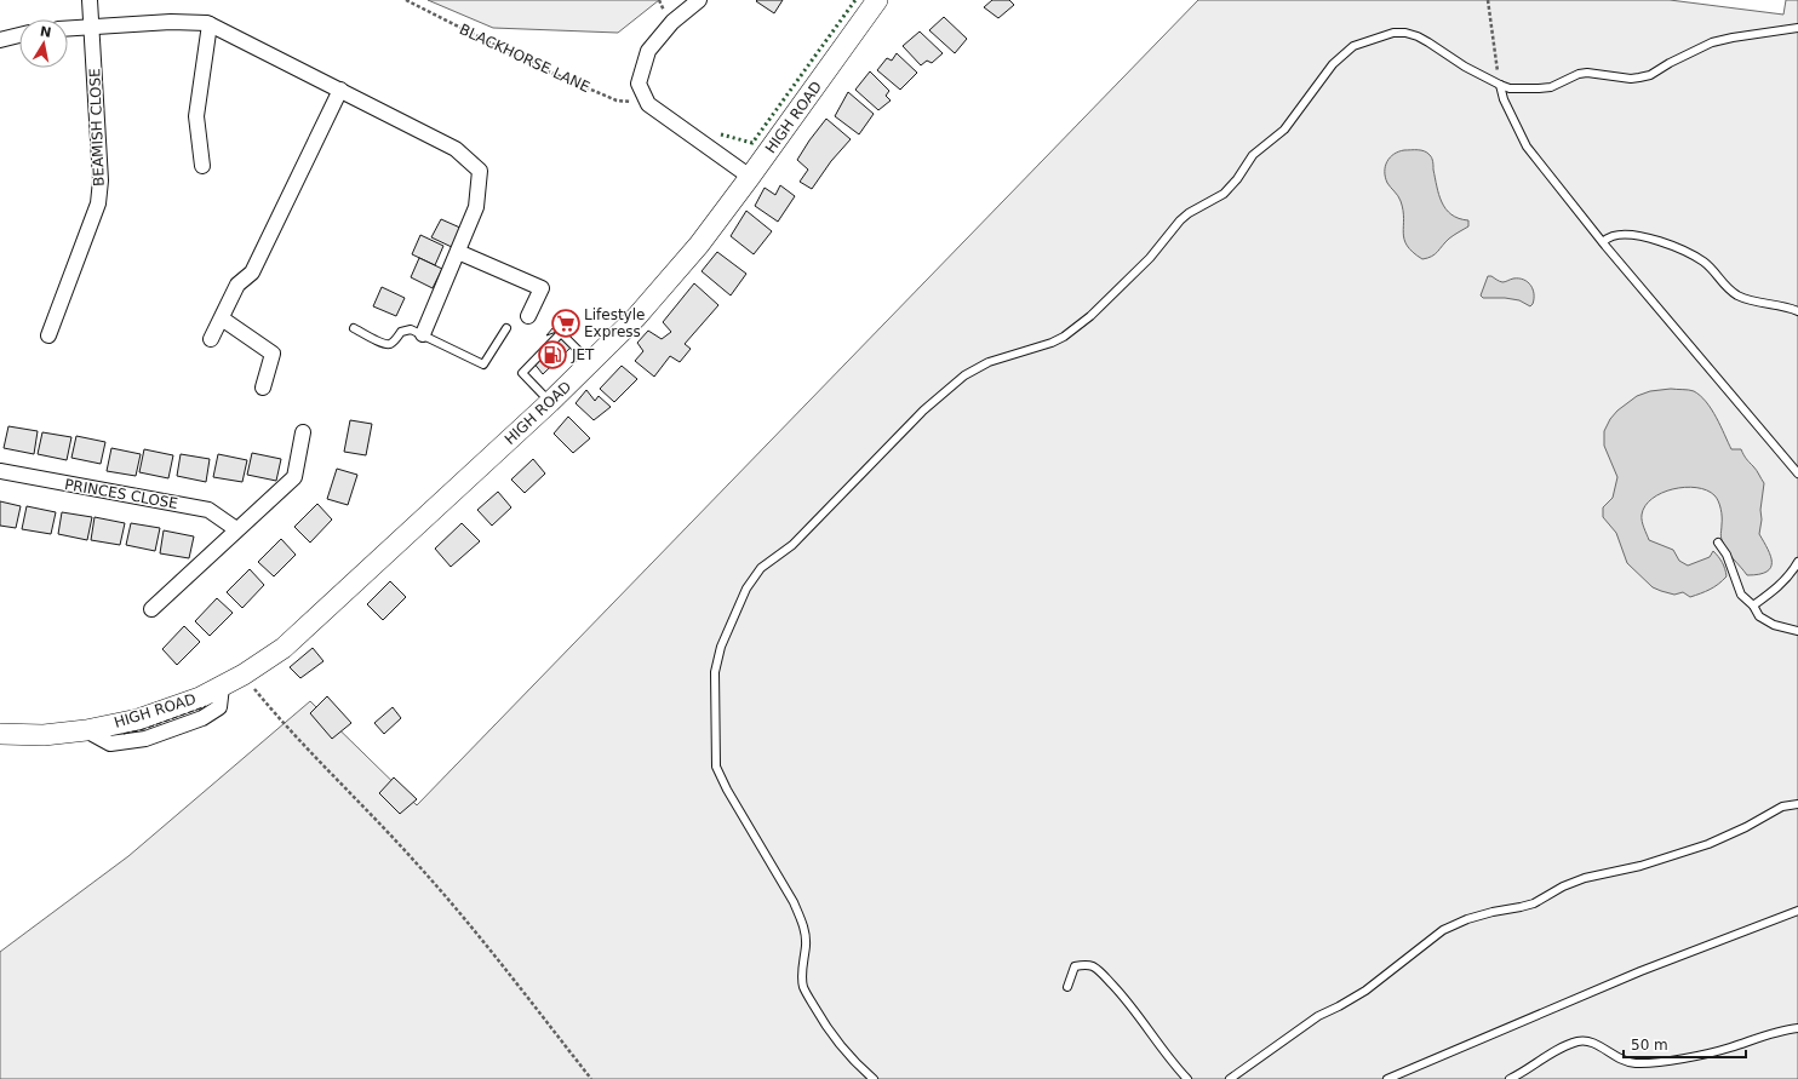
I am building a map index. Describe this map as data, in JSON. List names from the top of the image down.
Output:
{
  "streets": {
    "main road": ["HIGH ROAD"],
    "street": ["BEAMISH CLOSE", "PRINCES CLOSE"],
    "path": ["BLACKHORSE LANE"]
  },
  "places": {
    "supermarket": ["Lifestyle Express"],
    "fuel station": ["JET"]
  },
  "scale_bar": "50 m",
  "north": "top"
}
